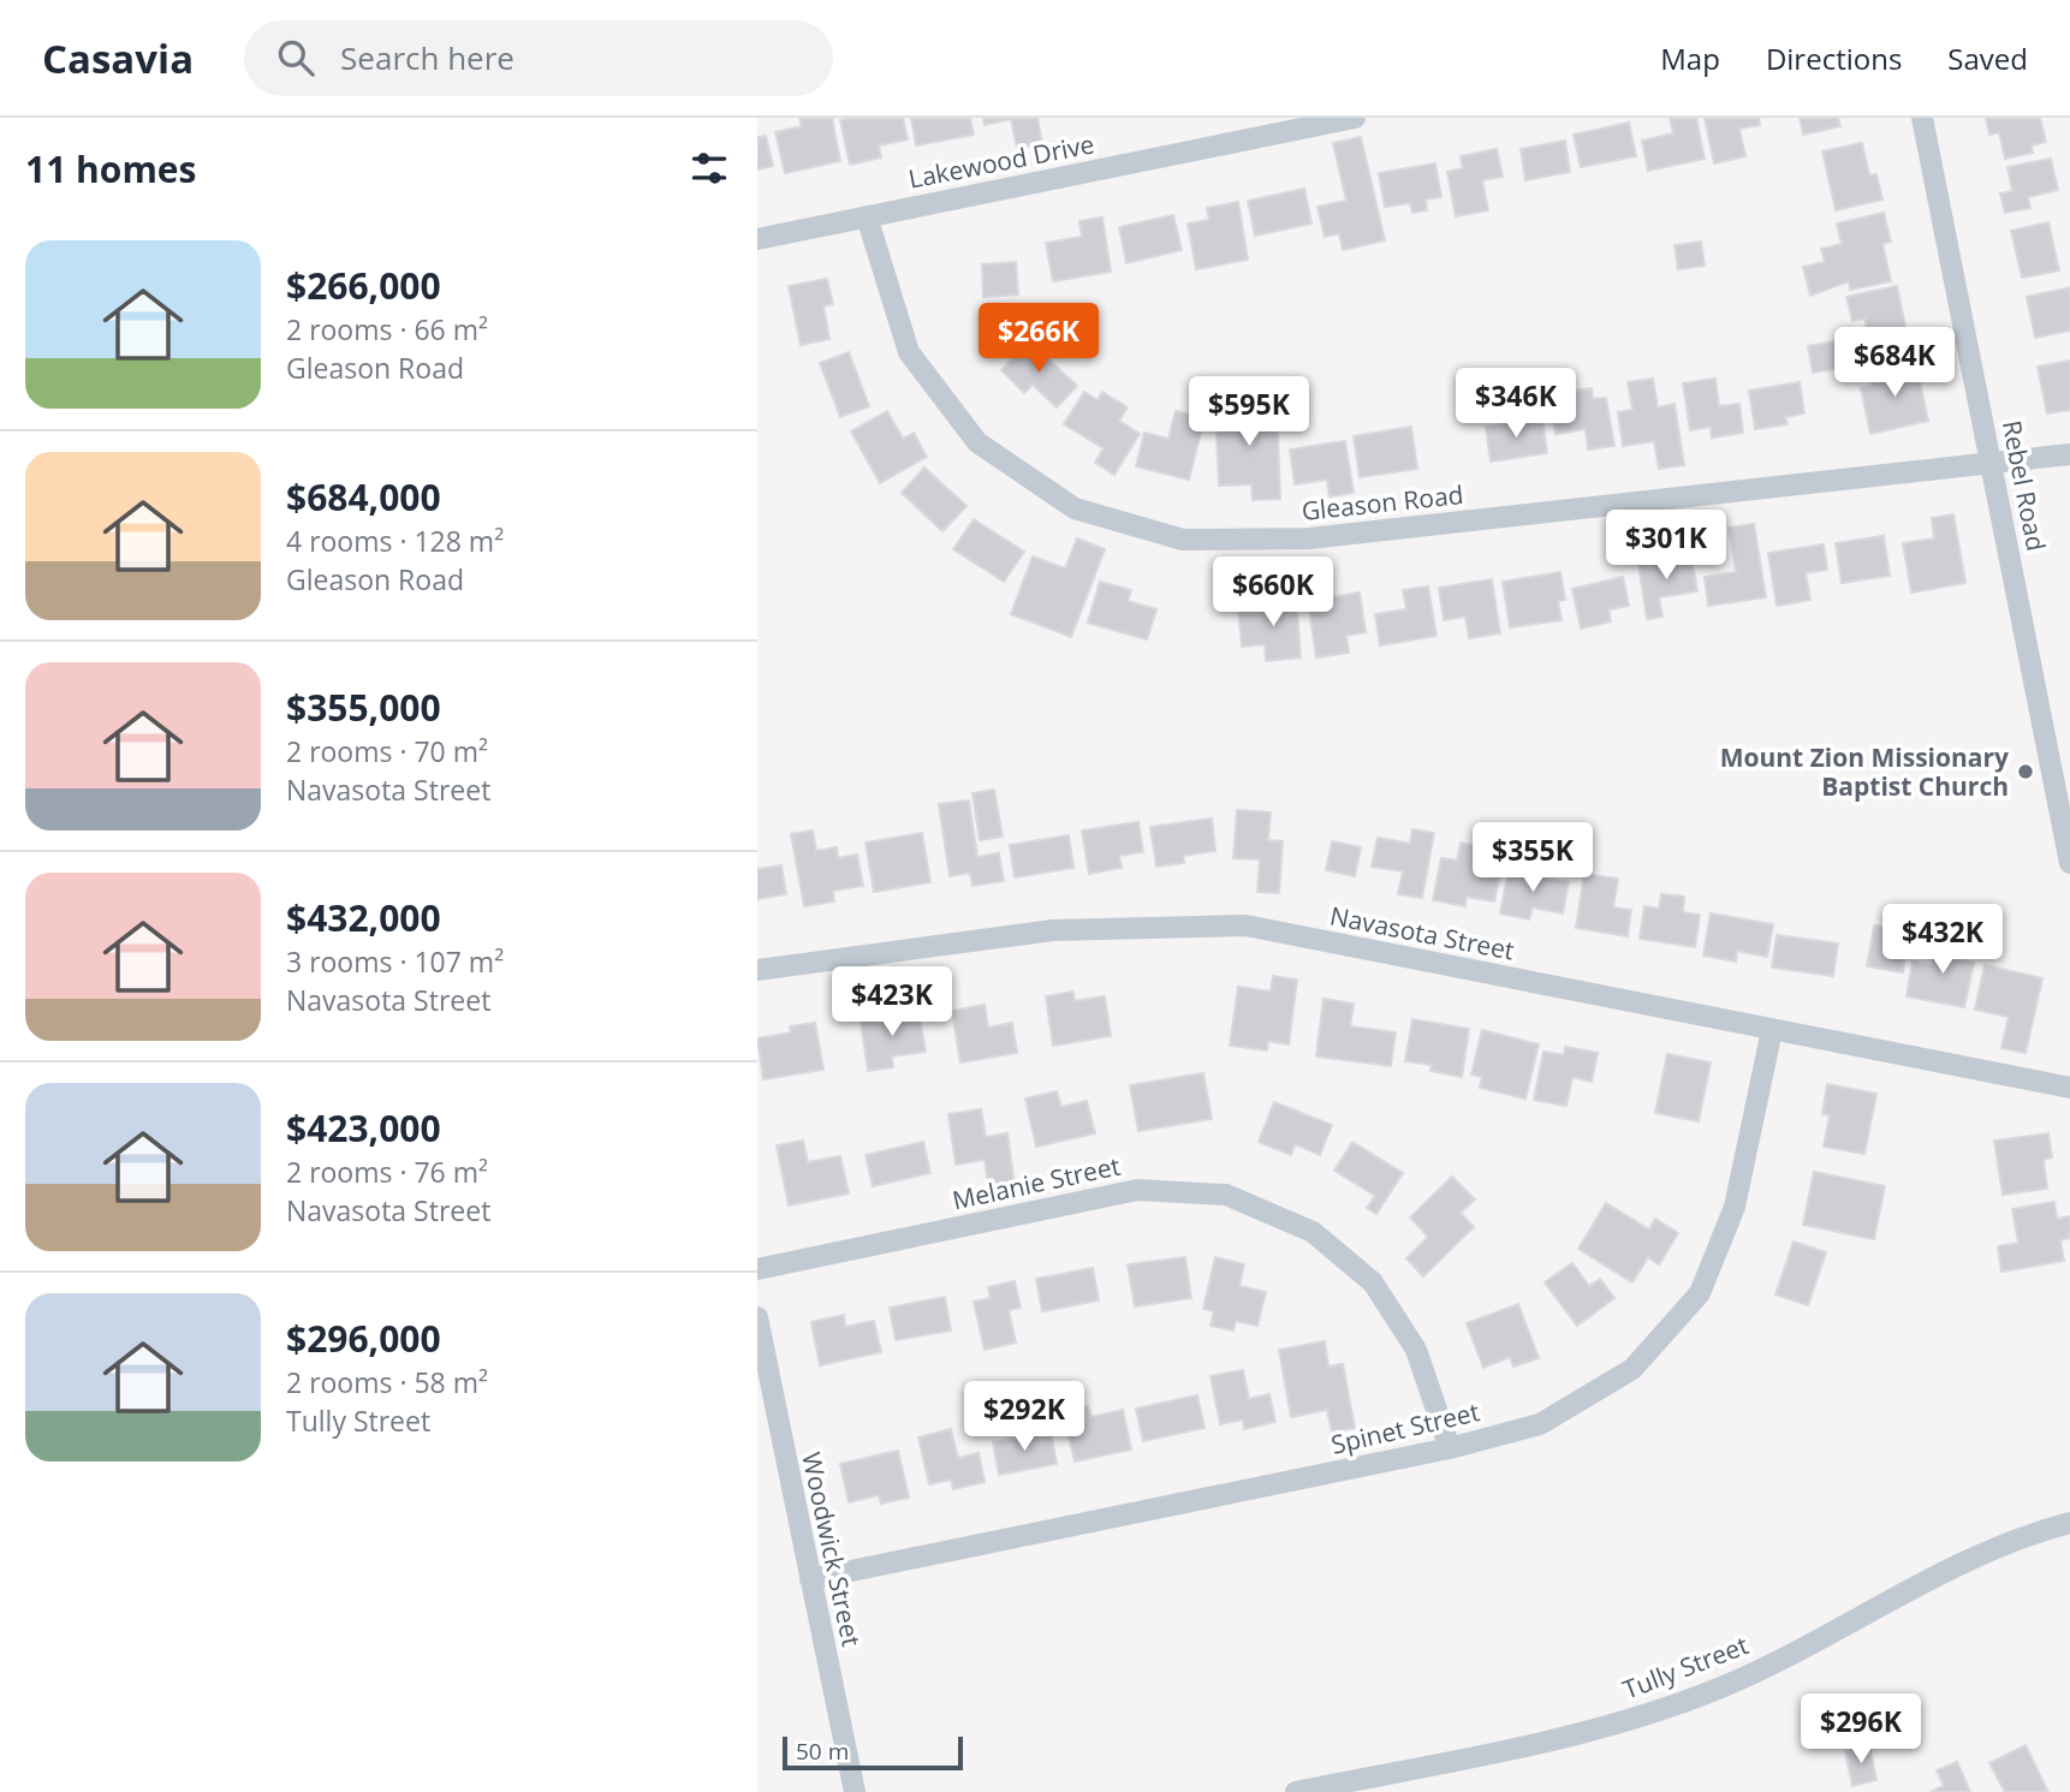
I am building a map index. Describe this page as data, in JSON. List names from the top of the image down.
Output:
{
  "streets": {
    "street": [
      "Lakewood Drive",
      "Rebel Road",
      "Gleason Road",
      "Navasota Street",
      "Melanie Street",
      "Spinet Street",
      "Woodwick Street",
      "Tully Street"
    ]
  },
  "crossings": [
    ["Lakewood Drive", "Gleason Road"],
    ["Rebel Road", "Gleason Road"],
    ["Navasota Street", "Spinet Street"],
    ["Melanie Street", "Spinet Street"],
    ["Spinet Street", "Woodwick Street"]
  ],
  "places": ["Mount Zion Missionary Baptist Church"],
  "scale_bar": "50 m",
  "page": {
    "header": "Casavia",
    "search": "Search here",
    "nav": ["Map", "Directions", "Saved"],
    "heading": "11 homes",
    "list": [
      {
        "name": "$266,000",
        "note": "2 rooms · 66 m² · Gleason Road"
      },
      {
        "name": "$684,000",
        "note": "4 rooms · 128 m² · Gleason Road"
      },
      {
        "name": "$355,000",
        "note": "2 rooms · 70 m² · Navasota Street"
      },
      {
        "name": "$432,000",
        "note": "3 rooms · 107 m² · Navasota Street"
      },
      {
        "name": "$423,000",
        "note": "2 rooms · 76 m² · Navasota Street"
      },
      {
        "name": "$296,000",
        "note": "2 rooms · 58 m² · Tully Street"
      }
    ],
    "price": [
      "$266K",
      "$684K",
      "$346K",
      "$595K",
      "$301K",
      "$660K",
      "$355K",
      "$432K",
      "$423K",
      "$292K",
      "$296K"
    ],
    "scale": "50 m"
  }
}
